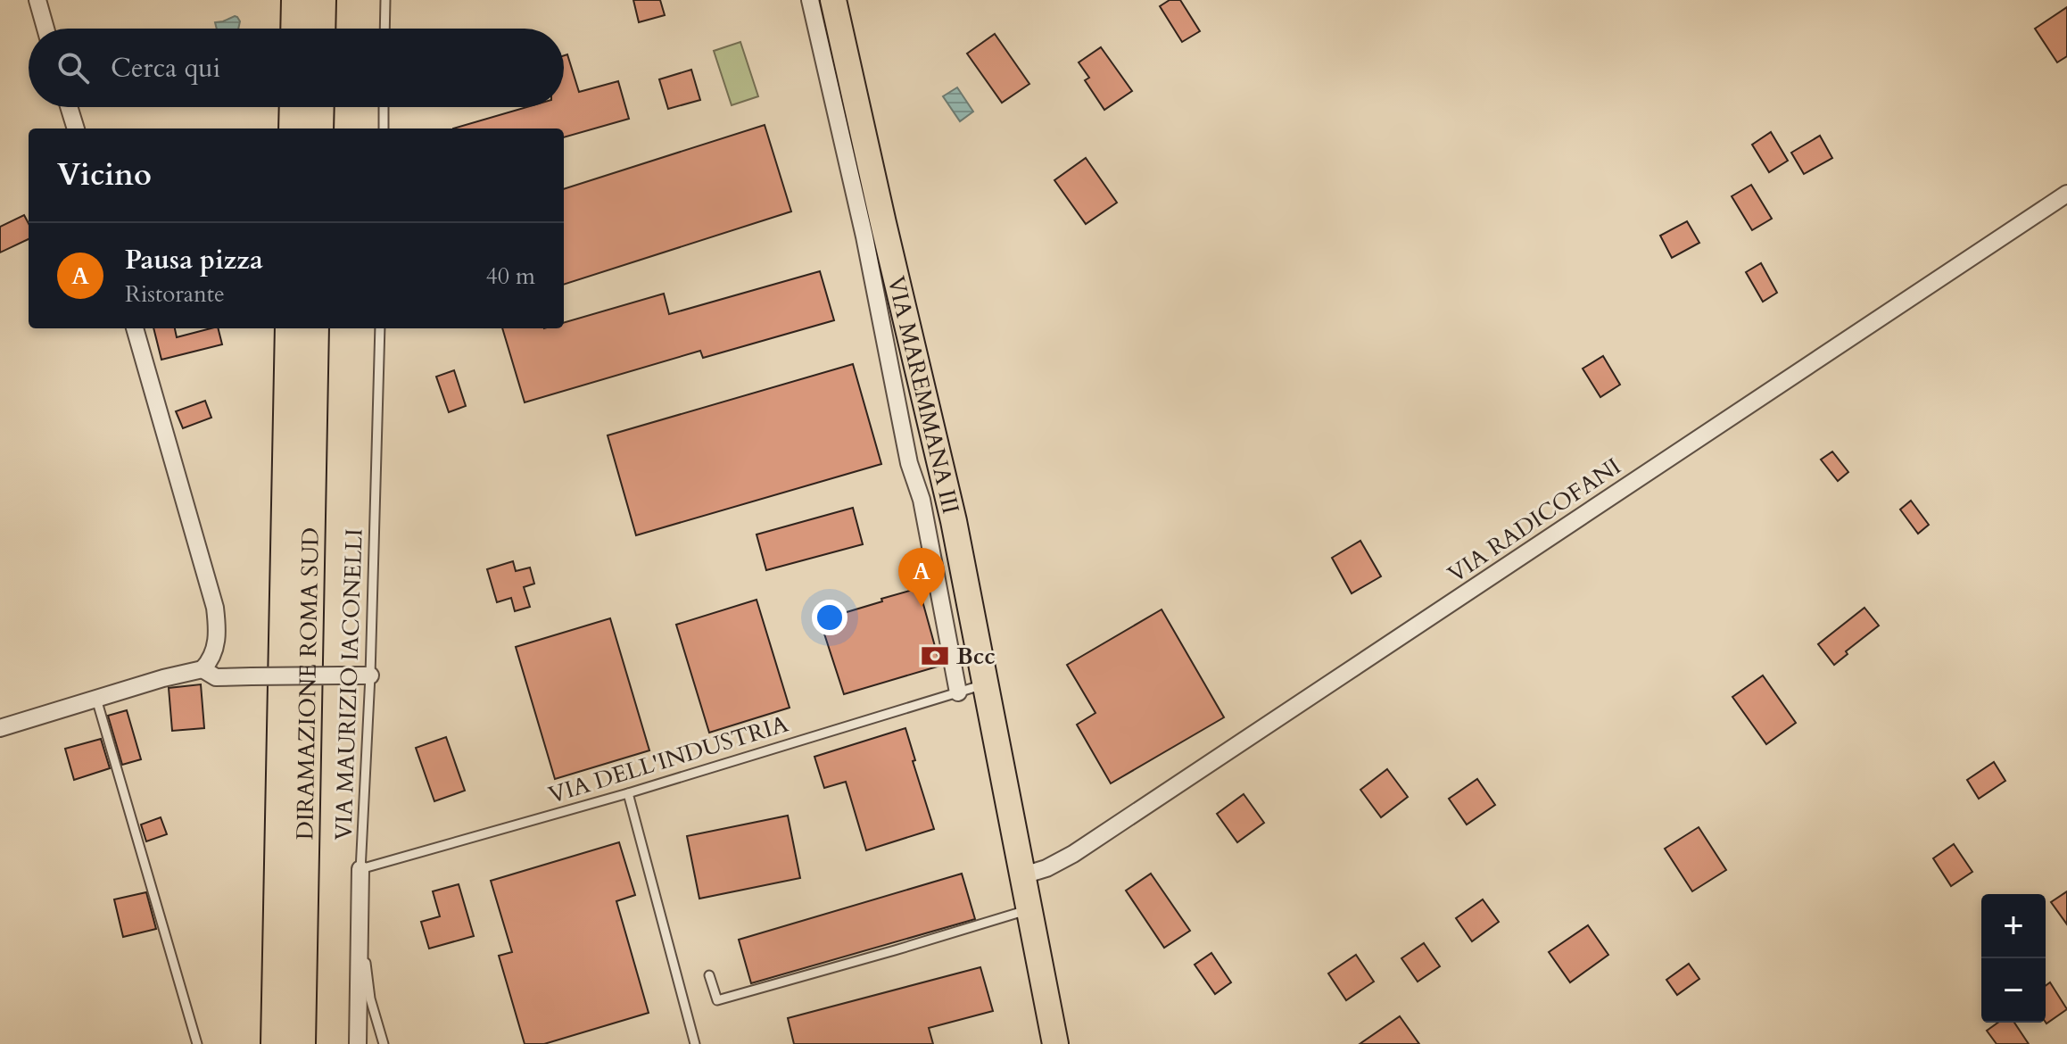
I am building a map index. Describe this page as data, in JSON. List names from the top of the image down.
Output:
{
  "streets": {
    "highway": ["DIRAMAZIONE ROMA SUD"],
    "main road": ["VIA MAREMMANA III"],
    "street": ["VIA RADICOFANI"],
    "lane": ["VIA MAURIZIO IACONELLI", "VIA DELL'INDUSTRIA"]
  },
  "crossings": [
    ["VIA MAREMMANA III", "VIA RADICOFANI"],
    ["VIA MAREMMANA III", "VIA DELL'INDUSTRIA"],
    ["VIA MAURIZIO IACONELLI", "VIA DELL'INDUSTRIA"]
  ],
  "places": {
    "bank": ["Bcc"]
  },
  "page": {
    "search": "Cerca qui",
    "heading": "Vicino",
    "list": [
      {
        "mark": "A",
        "name": "Pausa pizza",
        "note": "Ristorante",
        "value": "40 m"
      }
    ],
    "pins": "A",
    "map_buttons": ["+", "−"]
  }
}
